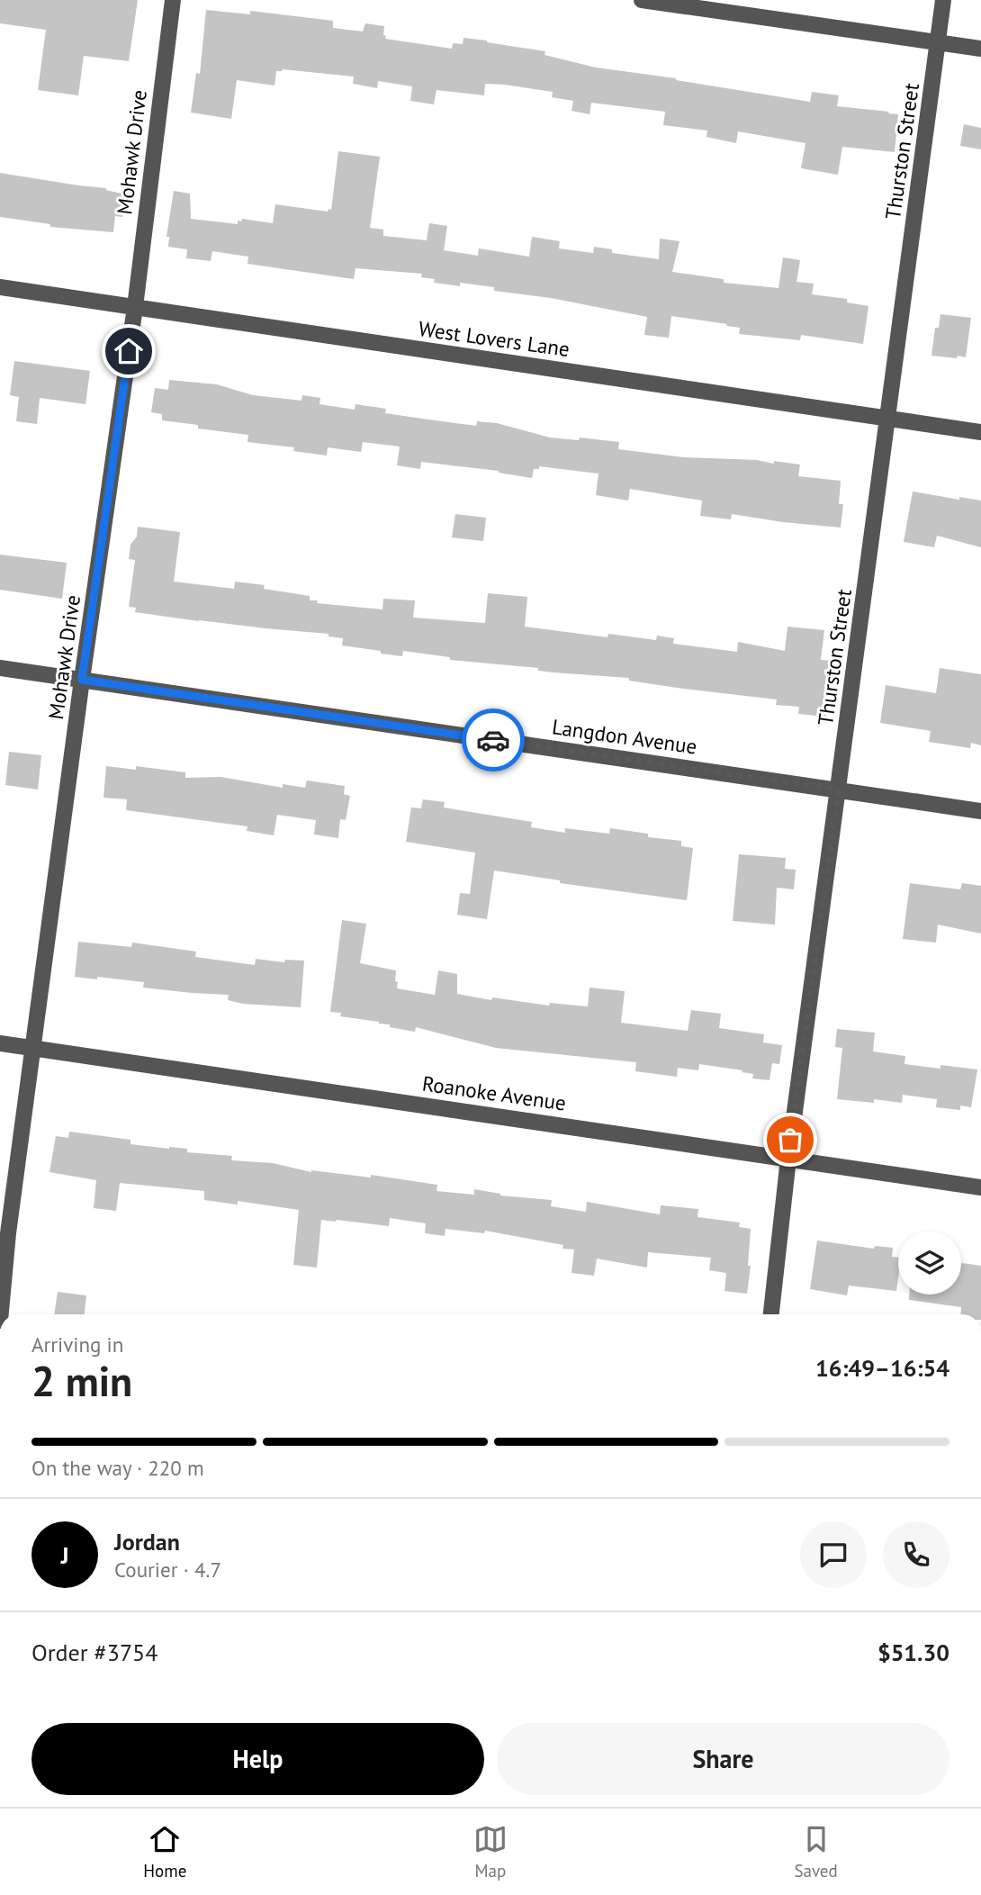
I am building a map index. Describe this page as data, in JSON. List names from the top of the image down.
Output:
{
  "streets": {
    "street": [
      "Thurston Street",
      "Mohawk Drive",
      "West Lovers Lane",
      "Langdon Avenue",
      "Roanoke Avenue"
    ]
  },
  "crossings": [
    ["Thurston Street", "West Lovers Lane"],
    ["Thurston Street", "Langdon Avenue"],
    ["Thurston Street", "Roanoke Avenue"],
    ["Mohawk Drive", "West Lovers Lane"],
    ["Mohawk Drive", "Langdon Avenue"],
    ["Mohawk Drive", "Roanoke Avenue"]
  ],
  "page": {
    "heading": ["2 min", "Arriving in", "16:49–16:54"],
    "panel": [
      "Jordan",
      "Courier · 4.7",
      "Order #3754",
      "$51.30"
    ],
    "bar": "On the way · 220 m",
    "round": "J",
    "buttons": ["Help", "Share"],
    "tabs": ["Home", "Map", "Saved"]
  }
}
